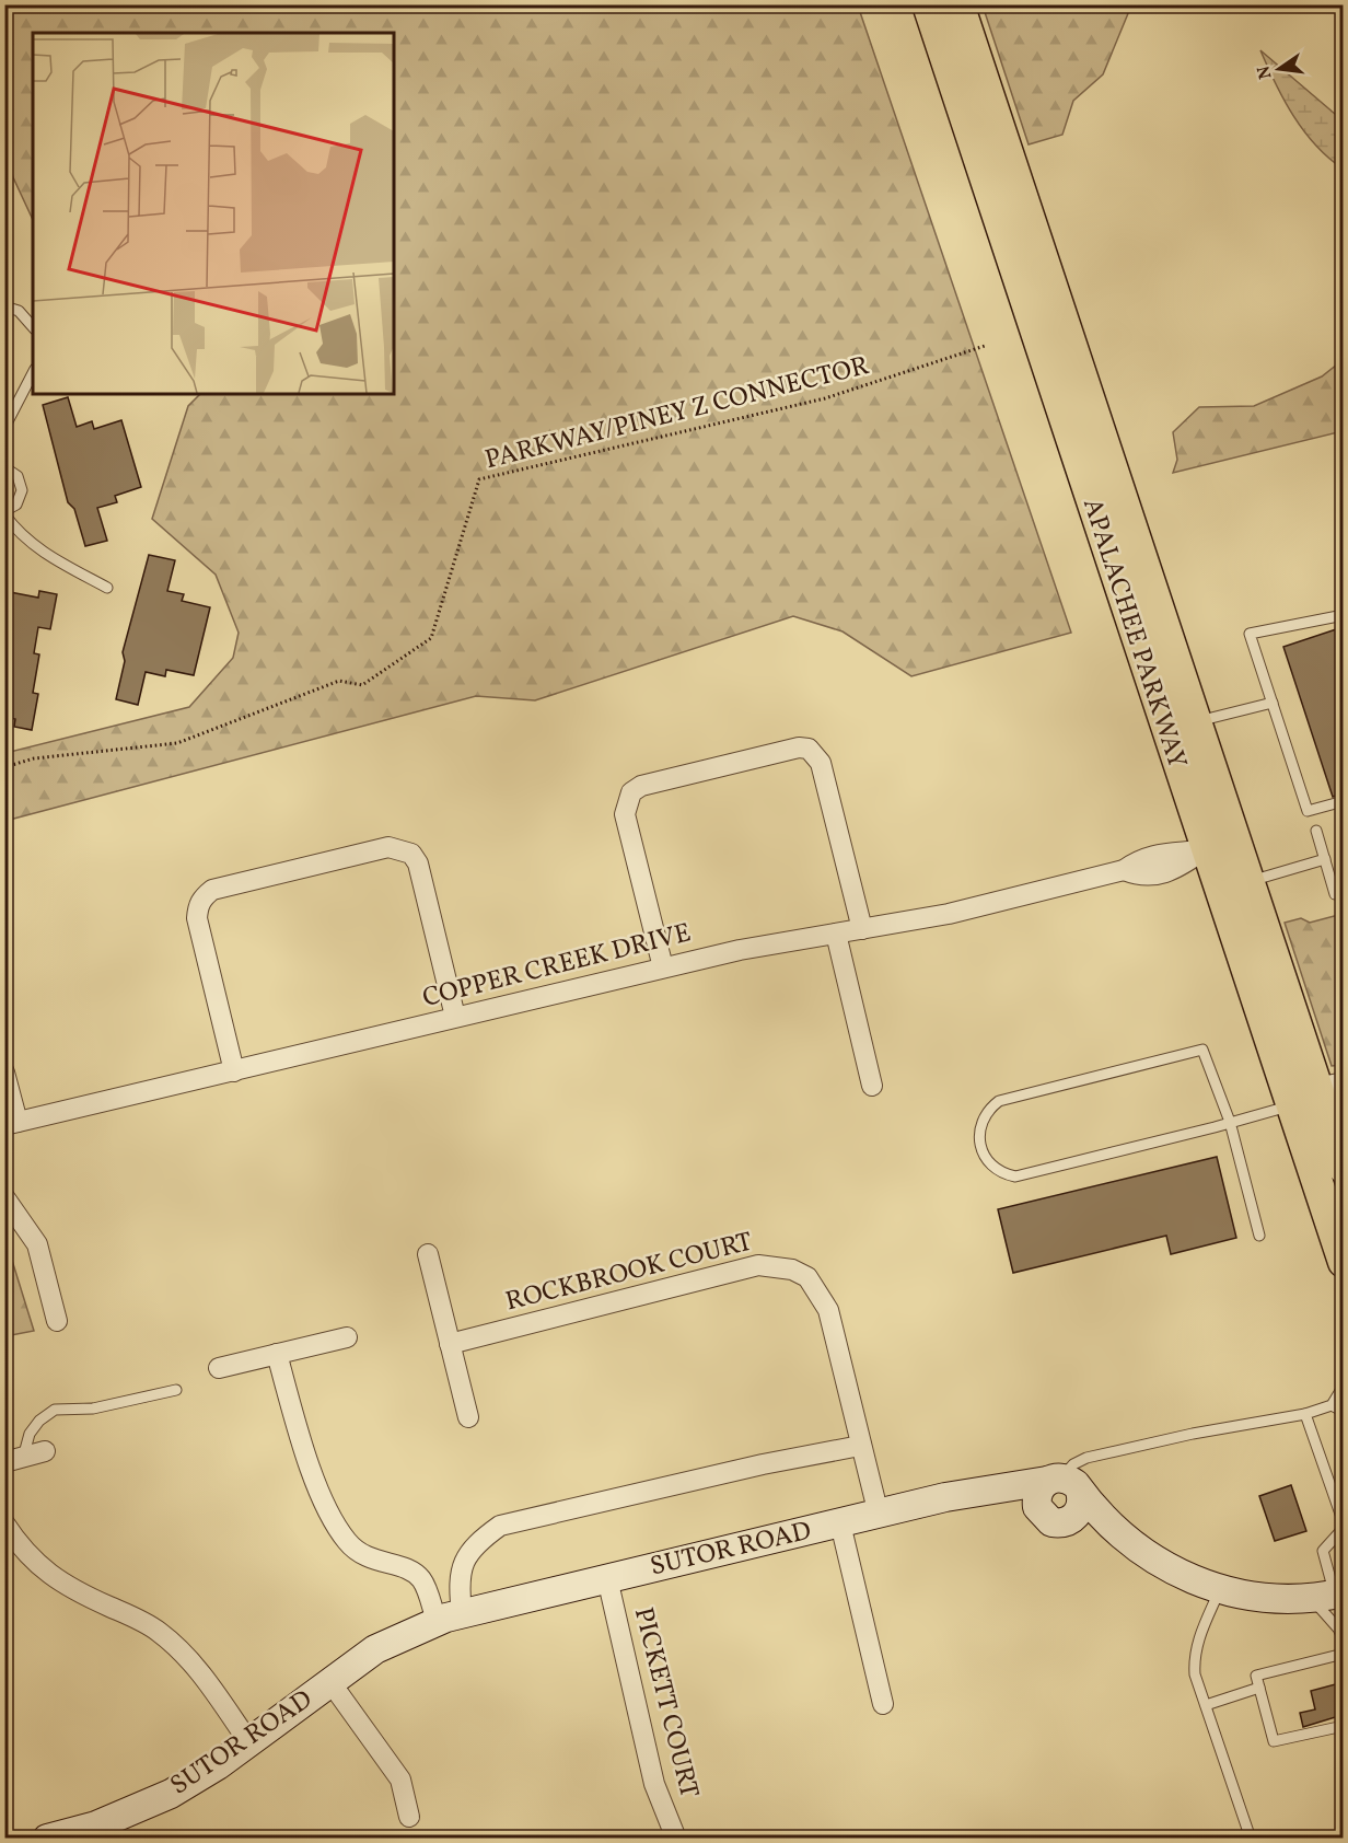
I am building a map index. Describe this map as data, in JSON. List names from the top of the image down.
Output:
{
  "streets": {
    "main road": ["APALACHEE PARKWAY"],
    "street": [
      "COPPER CREEK DRIVE",
      "ROCKBROOK COURT",
      "SUTOR ROAD",
      "PICKETT COURT"
    ],
    "path": ["PARKWAY/PINEY Z CONNECTOR"]
  },
  "crossings": [
    ["APALACHEE PARKWAY", "COPPER CREEK DRIVE"],
    ["ROCKBROOK COURT", "SUTOR ROAD"],
    ["SUTOR ROAD", "PICKETT COURT"]
  ],
  "north": "left"
}
